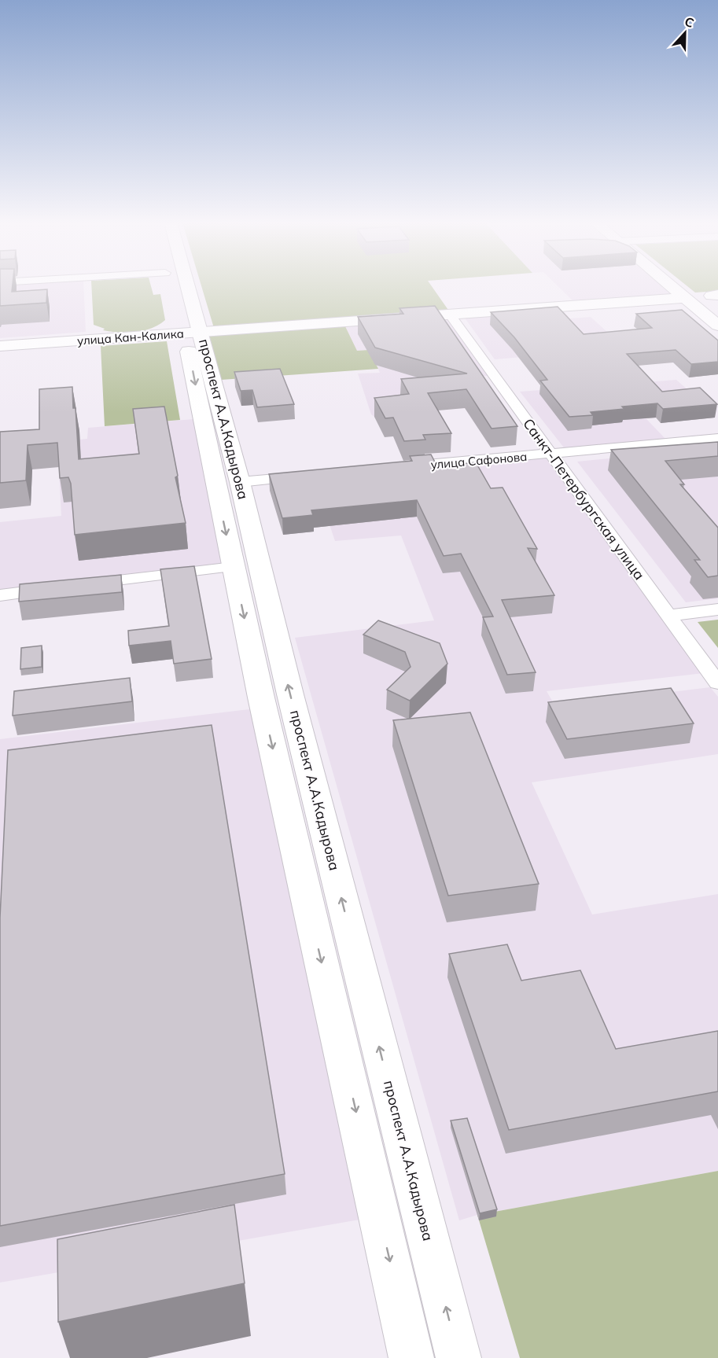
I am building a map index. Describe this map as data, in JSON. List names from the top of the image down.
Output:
{
  "streets": {
    "main road": ["улица Кан-Калика", "проспект А.А.Кадырова"],
    "street": ["улица Сафонова", "Санкт-Петербургская улица"]
  },
  "crossings": [
    ["улица Кан-Калика", "проспект А.А.Кадырова"],
    ["улица Кан-Калика", "Санкт-Петербургская улица"],
    ["улица Сафонова", "Санкт-Петербургская улица"]
  ],
  "north": "top"
}
